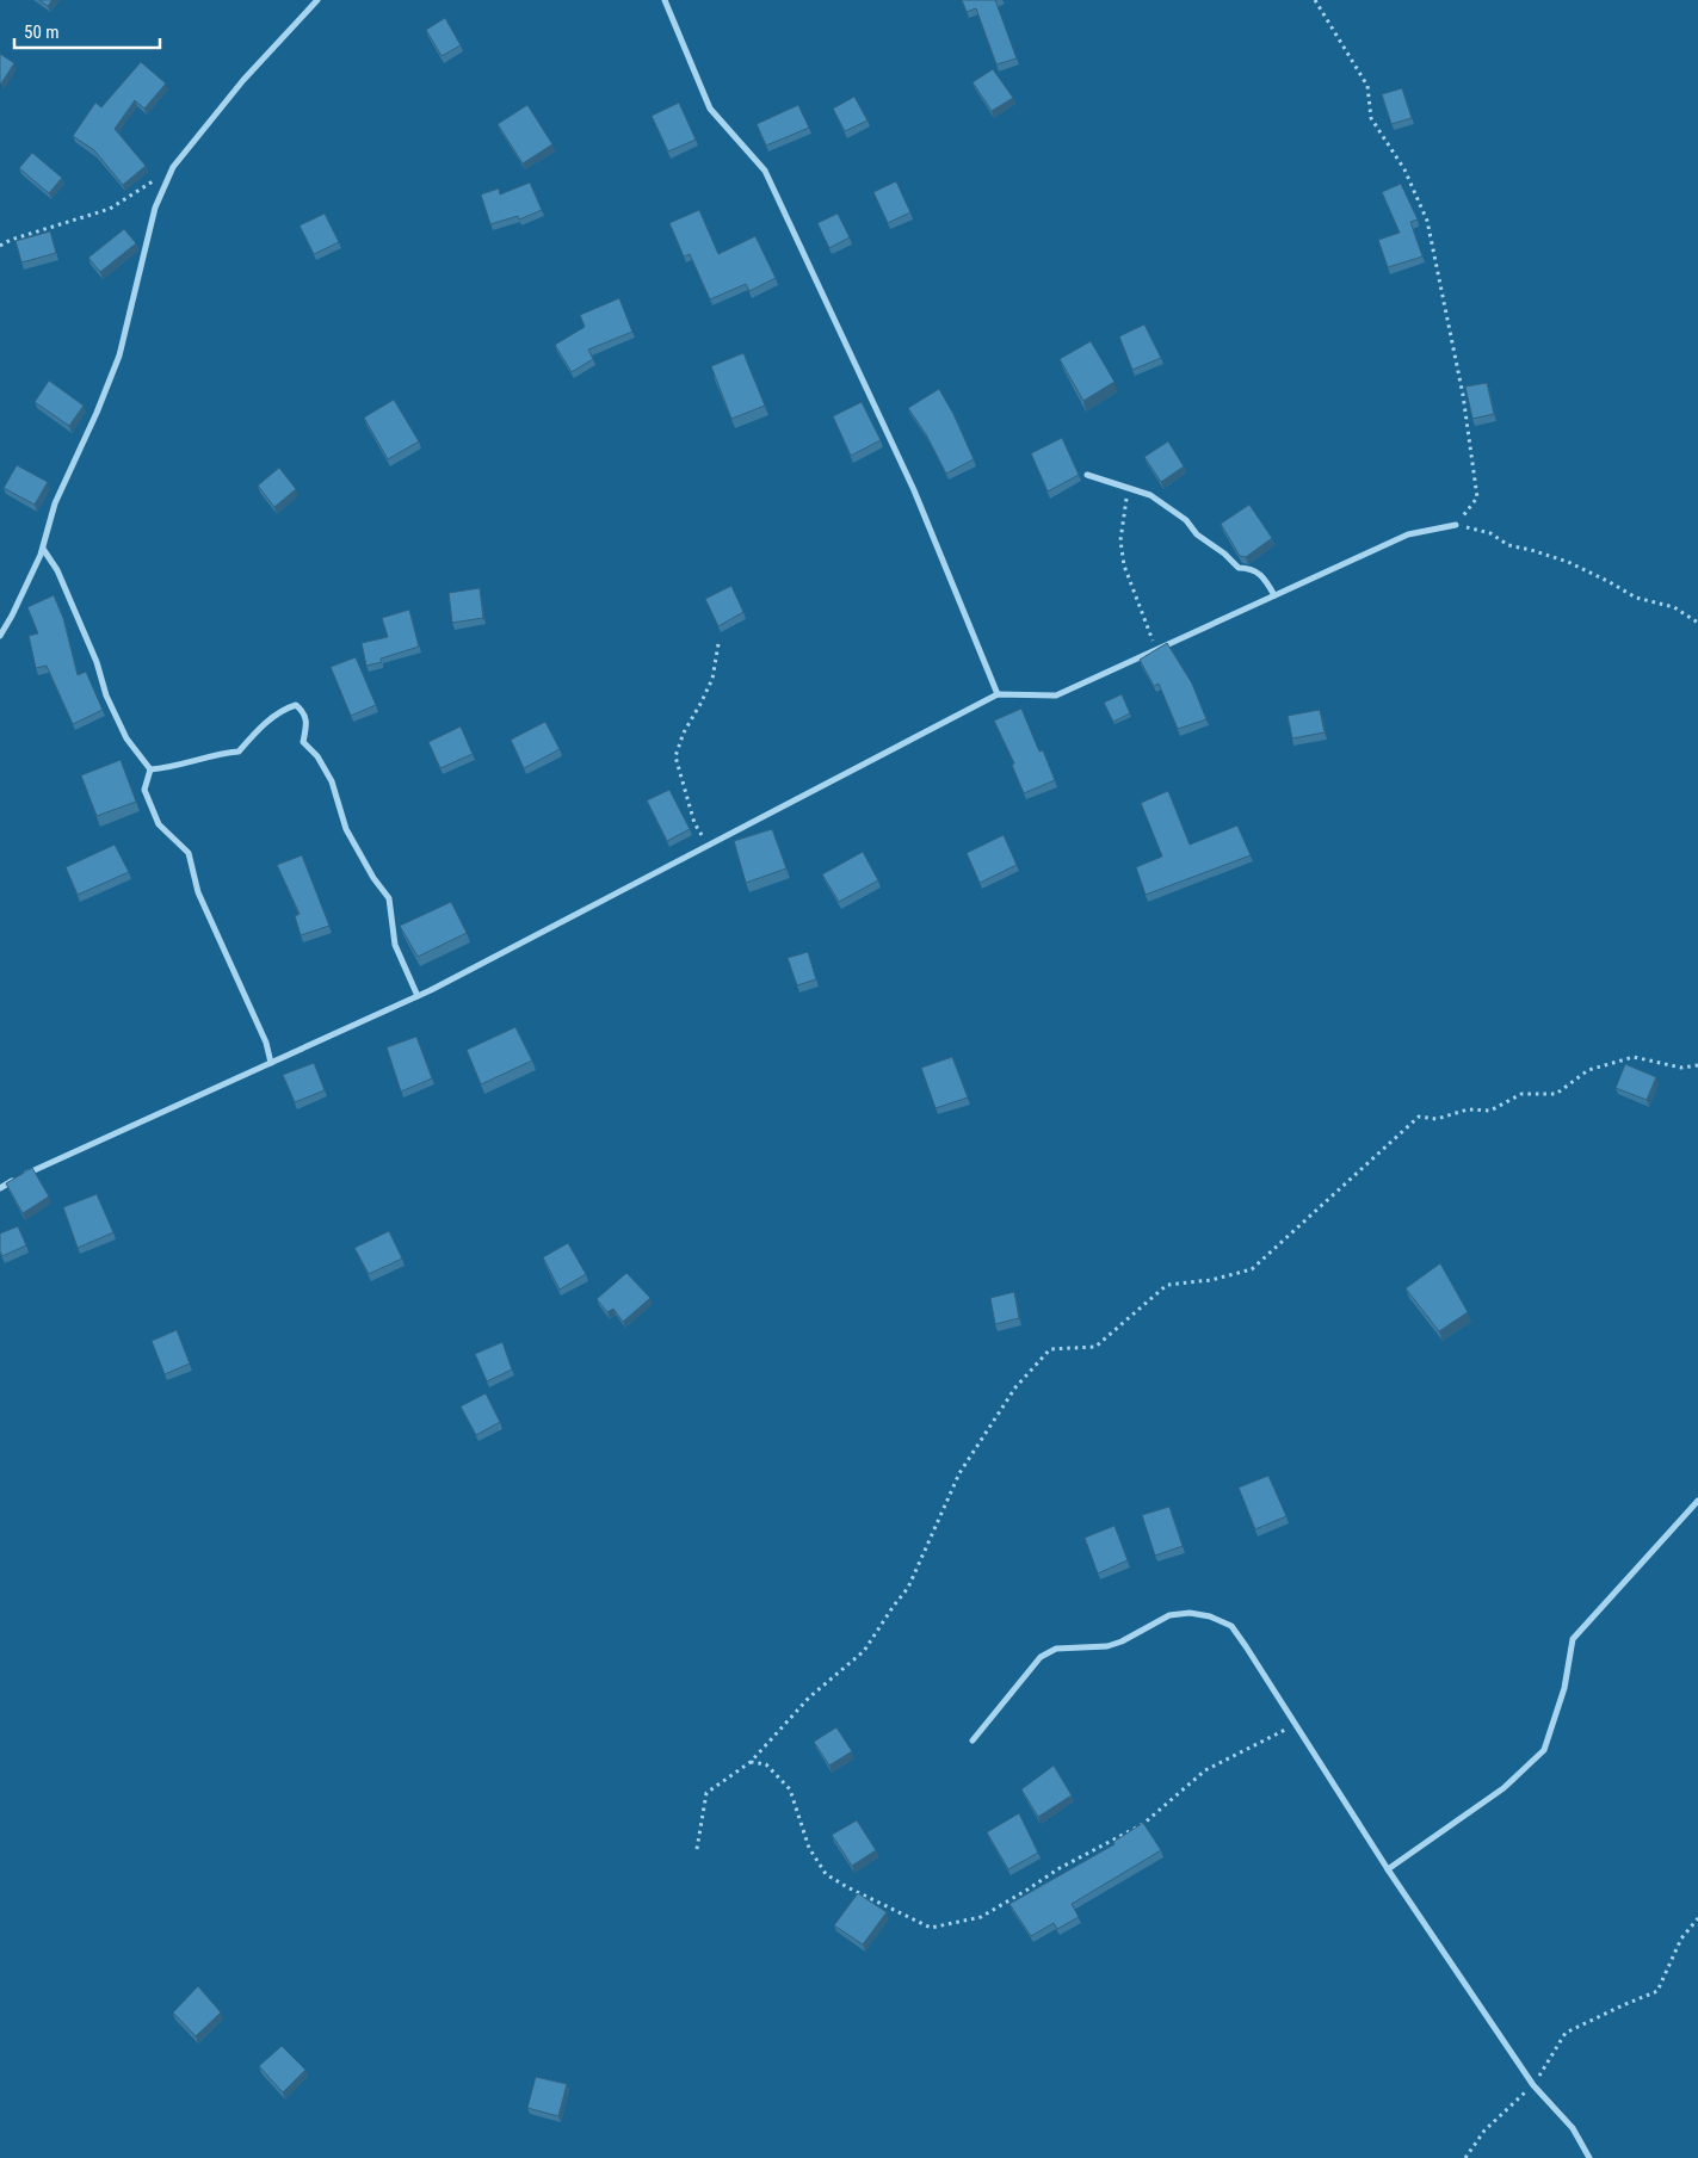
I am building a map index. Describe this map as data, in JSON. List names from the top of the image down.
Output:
{
  "scale_bar": "50 m"
}
